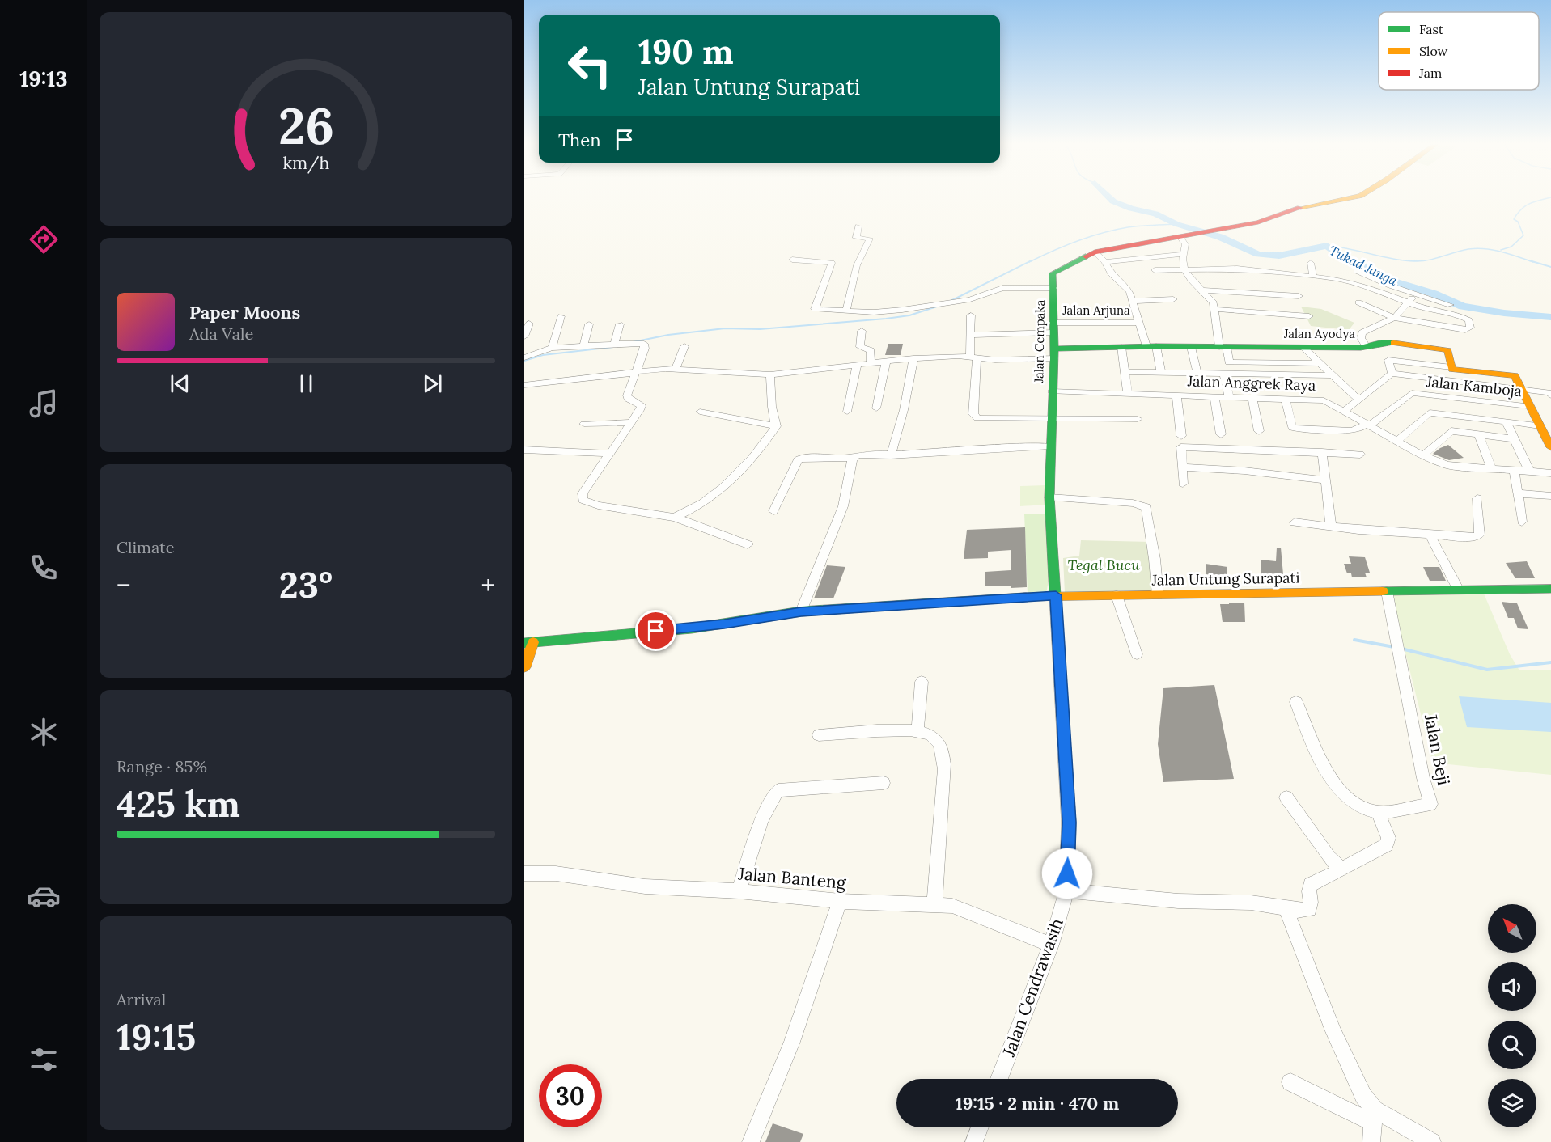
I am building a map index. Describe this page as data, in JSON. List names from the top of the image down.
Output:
{
  "streets": {
    "main road": ["Jalan Ayodya", "Jalan Cempaka", "Jalan Untung Surapati"],
    "street": [
      "Jalan Arjuna",
      "Jalan Anggrek Raya",
      "Jalan Kamboja",
      "Jalan Beji",
      "Jalan Banteng",
      "Jalan Cendrawasih"
    ]
  },
  "crossings": [
    ["Jalan Arjuna", "Jalan Ayodya"],
    ["Jalan Arjuna", "Jalan Cempaka"],
    ["Jalan Ayodya", "Jalan Cempaka"],
    ["Jalan Cempaka", "Jalan Anggrek Raya"],
    ["Jalan Cempaka", "Jalan Untung Surapati"],
    ["Jalan Cempaka", "Jalan Cendrawasih"],
    ["Jalan Anggrek Raya", "Jalan Kamboja"],
    ["Jalan Untung Surapati", "Jalan Beji"],
    ["Jalan Untung Surapati", "Jalan Cendrawasih"],
    ["Jalan Banteng", "Jalan Cendrawasih"]
  ],
  "water": ["Tukad Janga"],
  "parks": ["Tegal Bucu"],
  "legend": ["Fast", "Slow", "Jam"],
  "north": "top left",
  "page": {
    "tabs": "19:13",
    "turn": ["190 m", "Jalan Untung Surapati"],
    "then": "Then",
    "song": ["Paper Moons", "Ada Vale"],
    "tile": [
      "Climate",
      ["Range · 85%", "425 km"],
      ["Arrival", "19:15"]
    ],
    "heat": ["−", "23°", "+"],
    "limit": "30",
    "trip": "19:15 · 2 min · 470 m",
    "gauge": ["26", "km/h"]
  }
}
